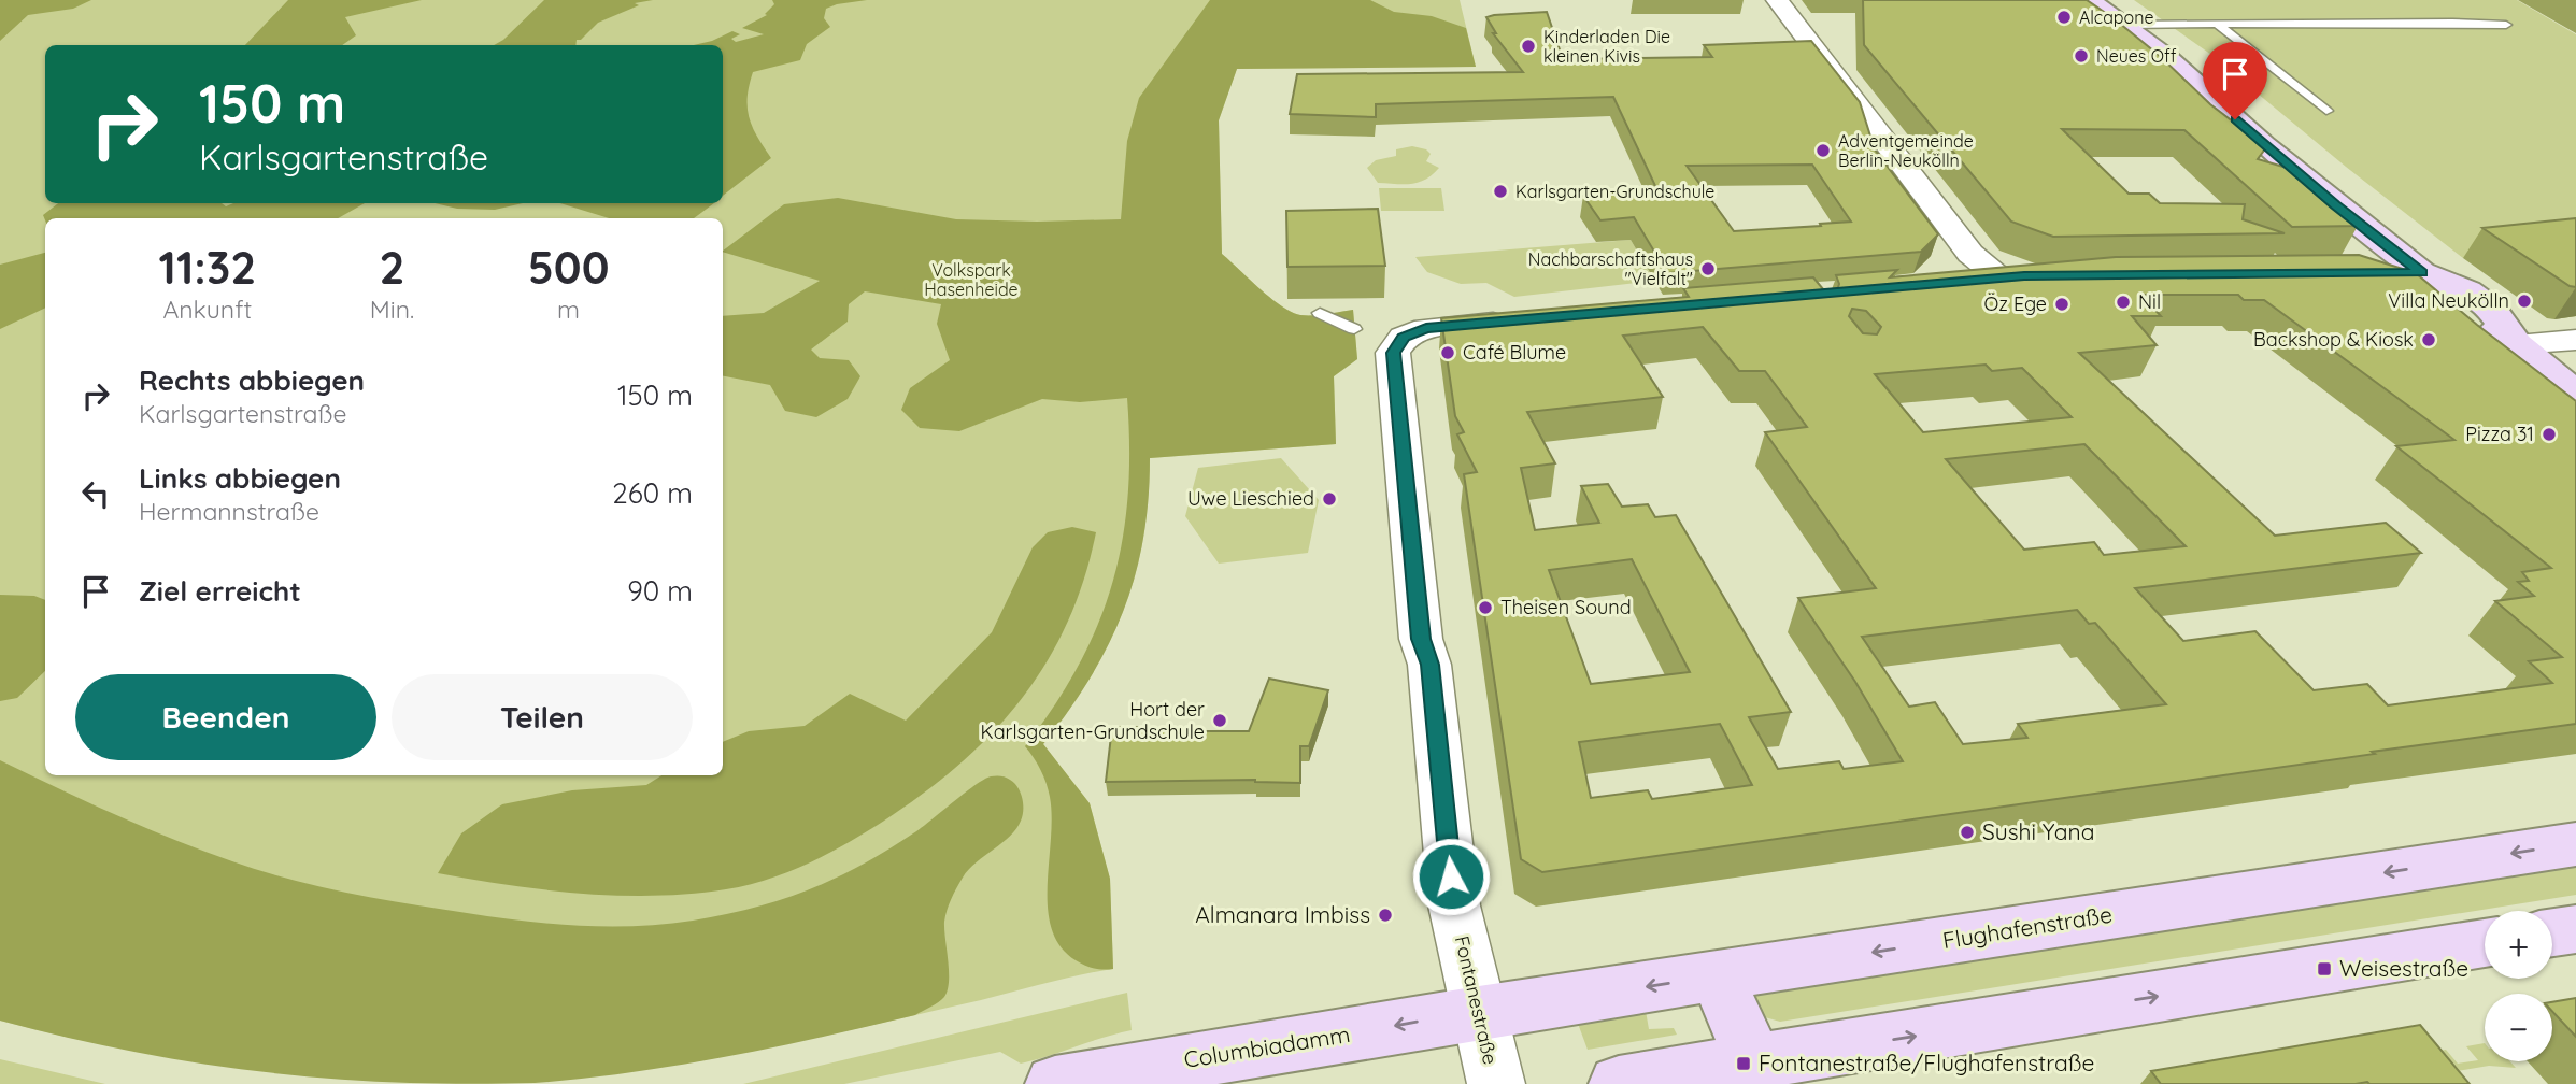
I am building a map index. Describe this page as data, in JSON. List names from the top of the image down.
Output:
{
  "streets": {
    "main road": ["Flughafenstraße", "Columbiadamm"],
    "street": ["Fontanestraße"]
  },
  "crossings": [
    ["Flughafenstraße", "Fontanestraße"],
    ["Flughafenstraße", "Columbiadamm"],
    ["Fontanestraße", "Columbiadamm"]
  ],
  "one_way": ["Columbiadamm"],
  "parks": ["Volkspark Hasenheide"],
  "places": {
    "other": [
      "Alcapone",
      "Kinderladen Die kleinen Kivis",
      "Neues Off",
      "Adventgemeinde Berlin-Neukölln",
      "Karlsgarten-Grundschule",
      "Nachbarschaftshaus \"Vielfalt\"",
      "Villa Neukölln",
      "Nil",
      "Öz Ege",
      "Backshop & Kiosk",
      "Café Blume",
      "Pizza 31",
      "Uwe Lieschied",
      "Theisen Sound",
      "Hort der Karlsgarten-Grundschule",
      "Sushi Yana",
      "Almanara Imbiss"
    ],
    "transit": ["Weisestraße", "Fontanestraße/Flughafenstraße"]
  },
  "page": {
    "turn": ["150 m", "Karlsgartenstraße"],
    "eta": [
      "11:32",
      "Ankunft",
      "2",
      "Min.",
      "500",
      "m"
    ],
    "list": [
      {
        "name": "Rechts abbiegen",
        "note": "Karlsgartenstraße",
        "value": "150 m"
      },
      {
        "name": "Links abbiegen",
        "note": "Hermannstraße",
        "value": "260 m"
      },
      {
        "name": "Ziel erreicht",
        "value": "90 m"
      }
    ],
    "buttons": ["Beenden", "Teilen"],
    "map_buttons": ["+", "−"]
  }
}
